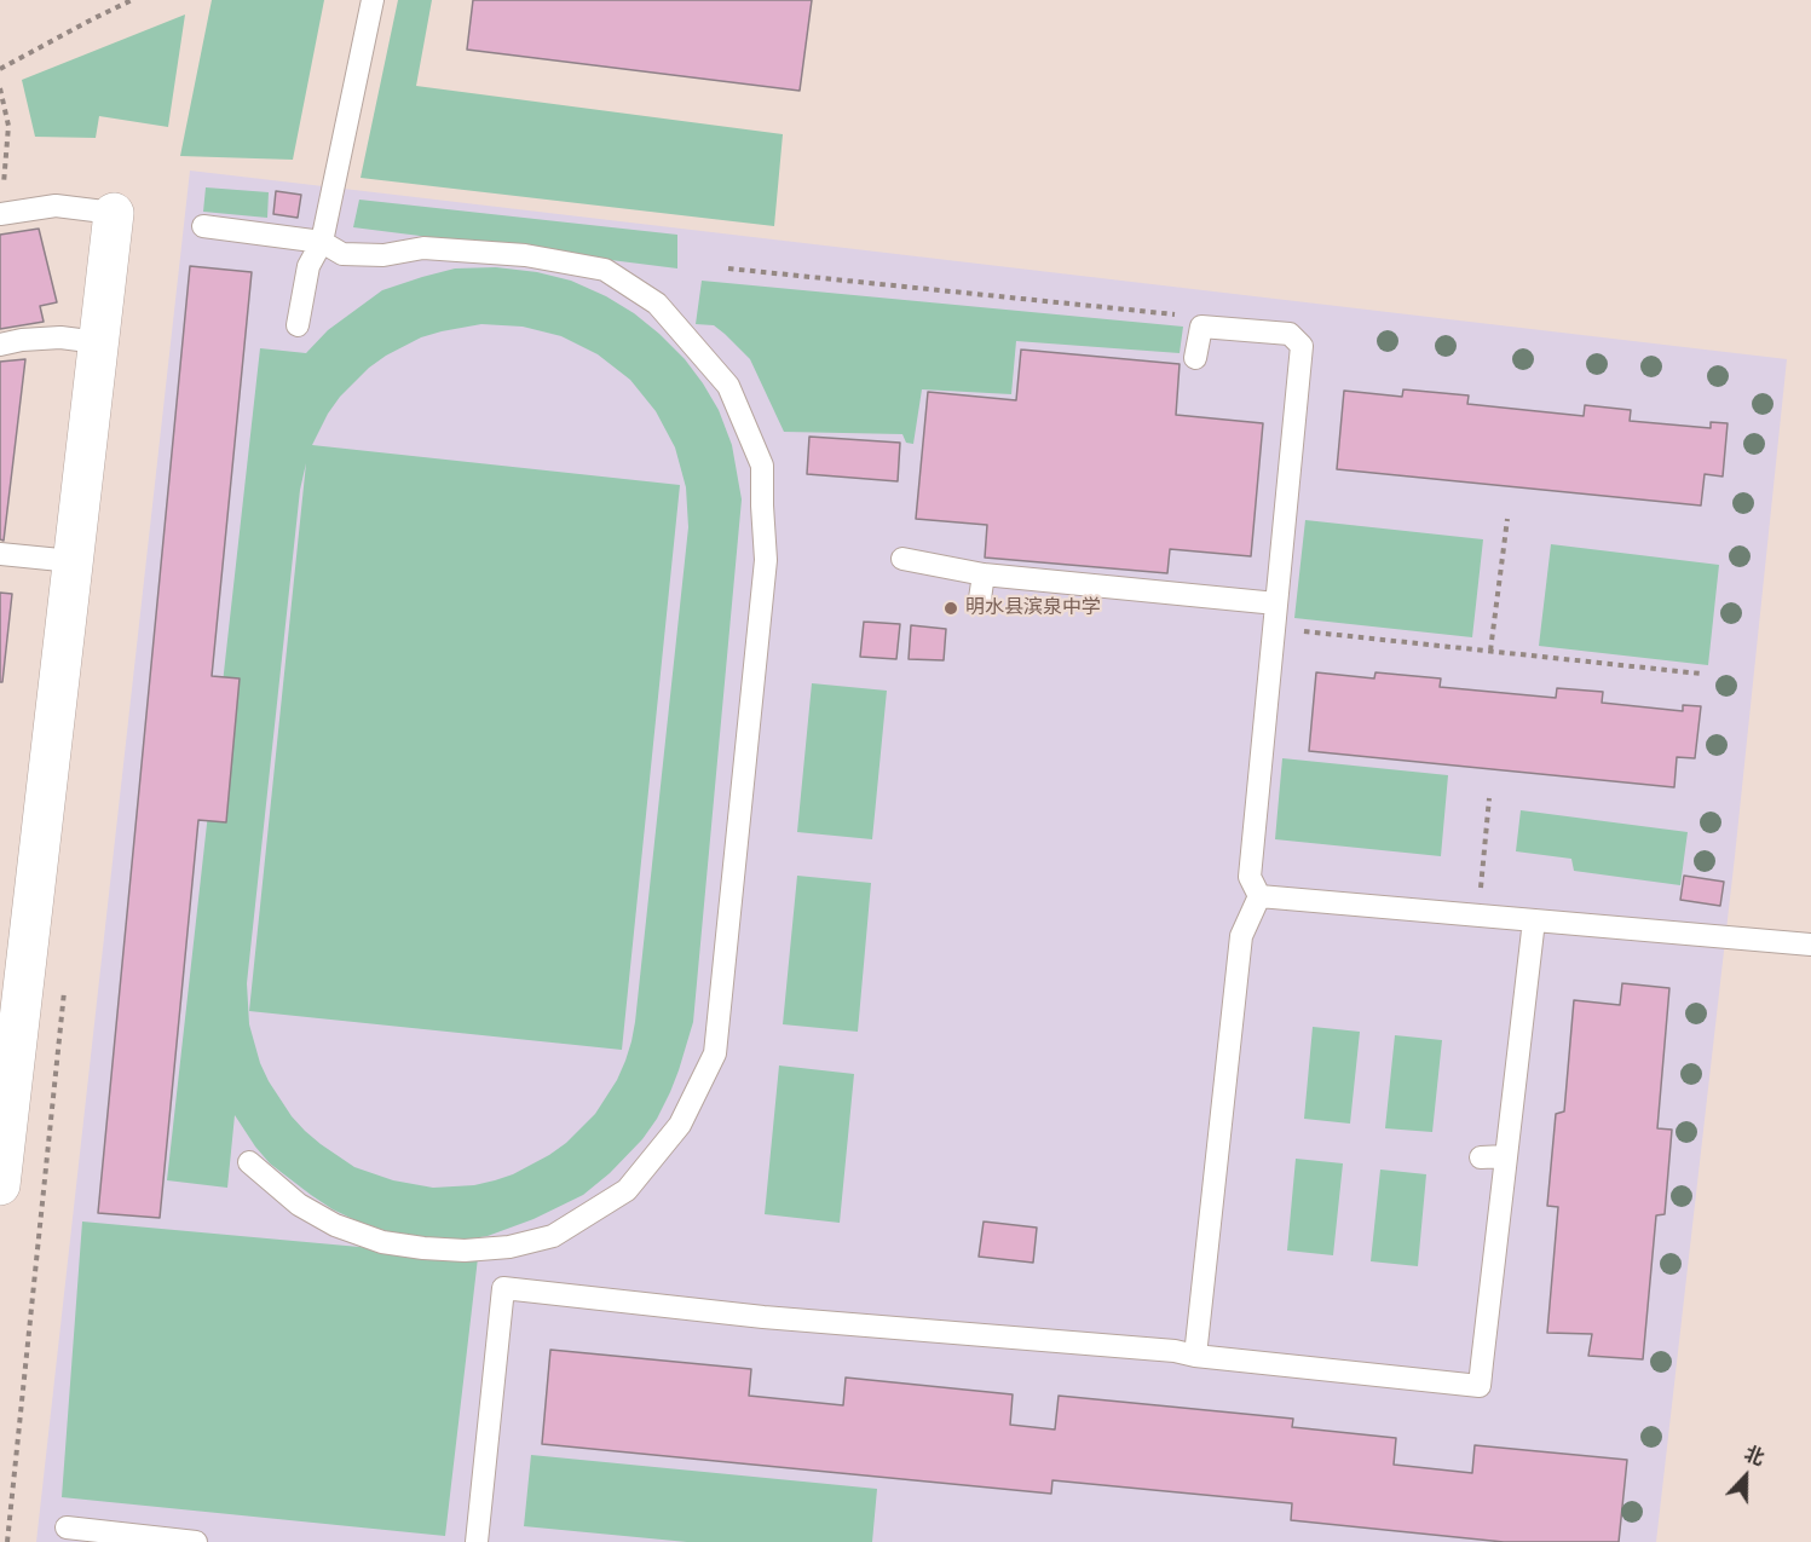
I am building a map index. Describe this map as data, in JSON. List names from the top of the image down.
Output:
{
  "places": ["明水县滨泉中学"],
  "north": "top"
}
